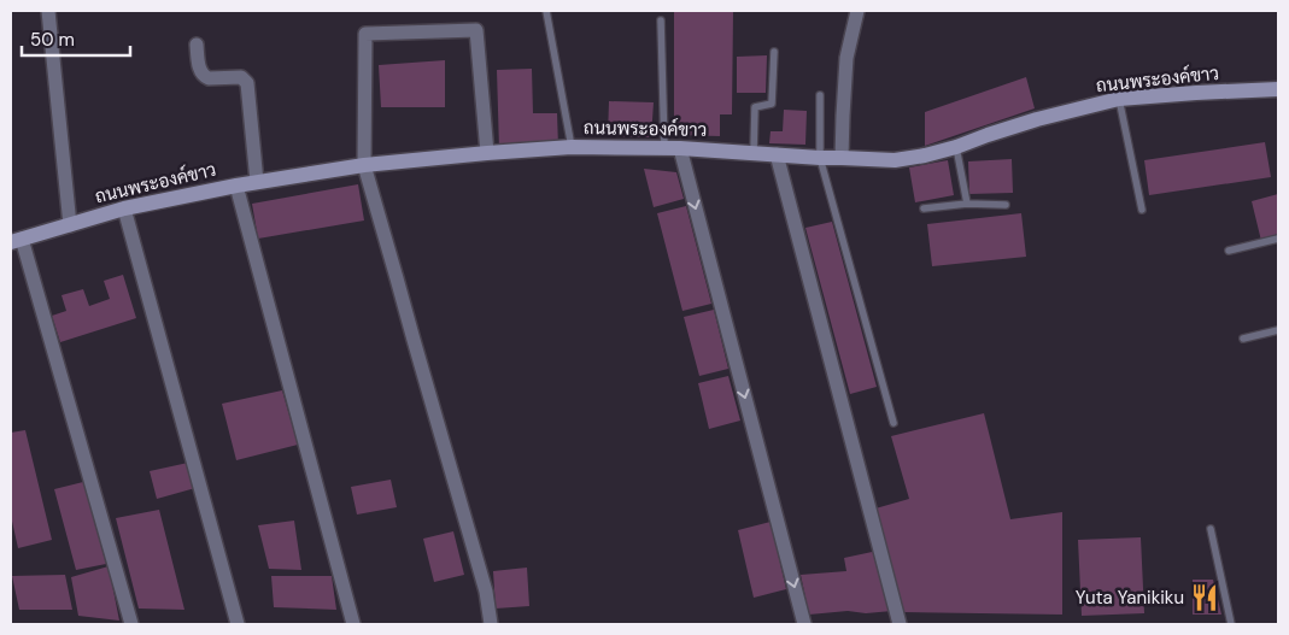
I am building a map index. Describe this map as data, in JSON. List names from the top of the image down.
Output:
{
  "streets": {
    "street": ["ถนนพระองค์ขาว"]
  },
  "places": {
    "restaurant": ["Yuta Yanikiku"]
  },
  "scale_bar": "50 m"
}
